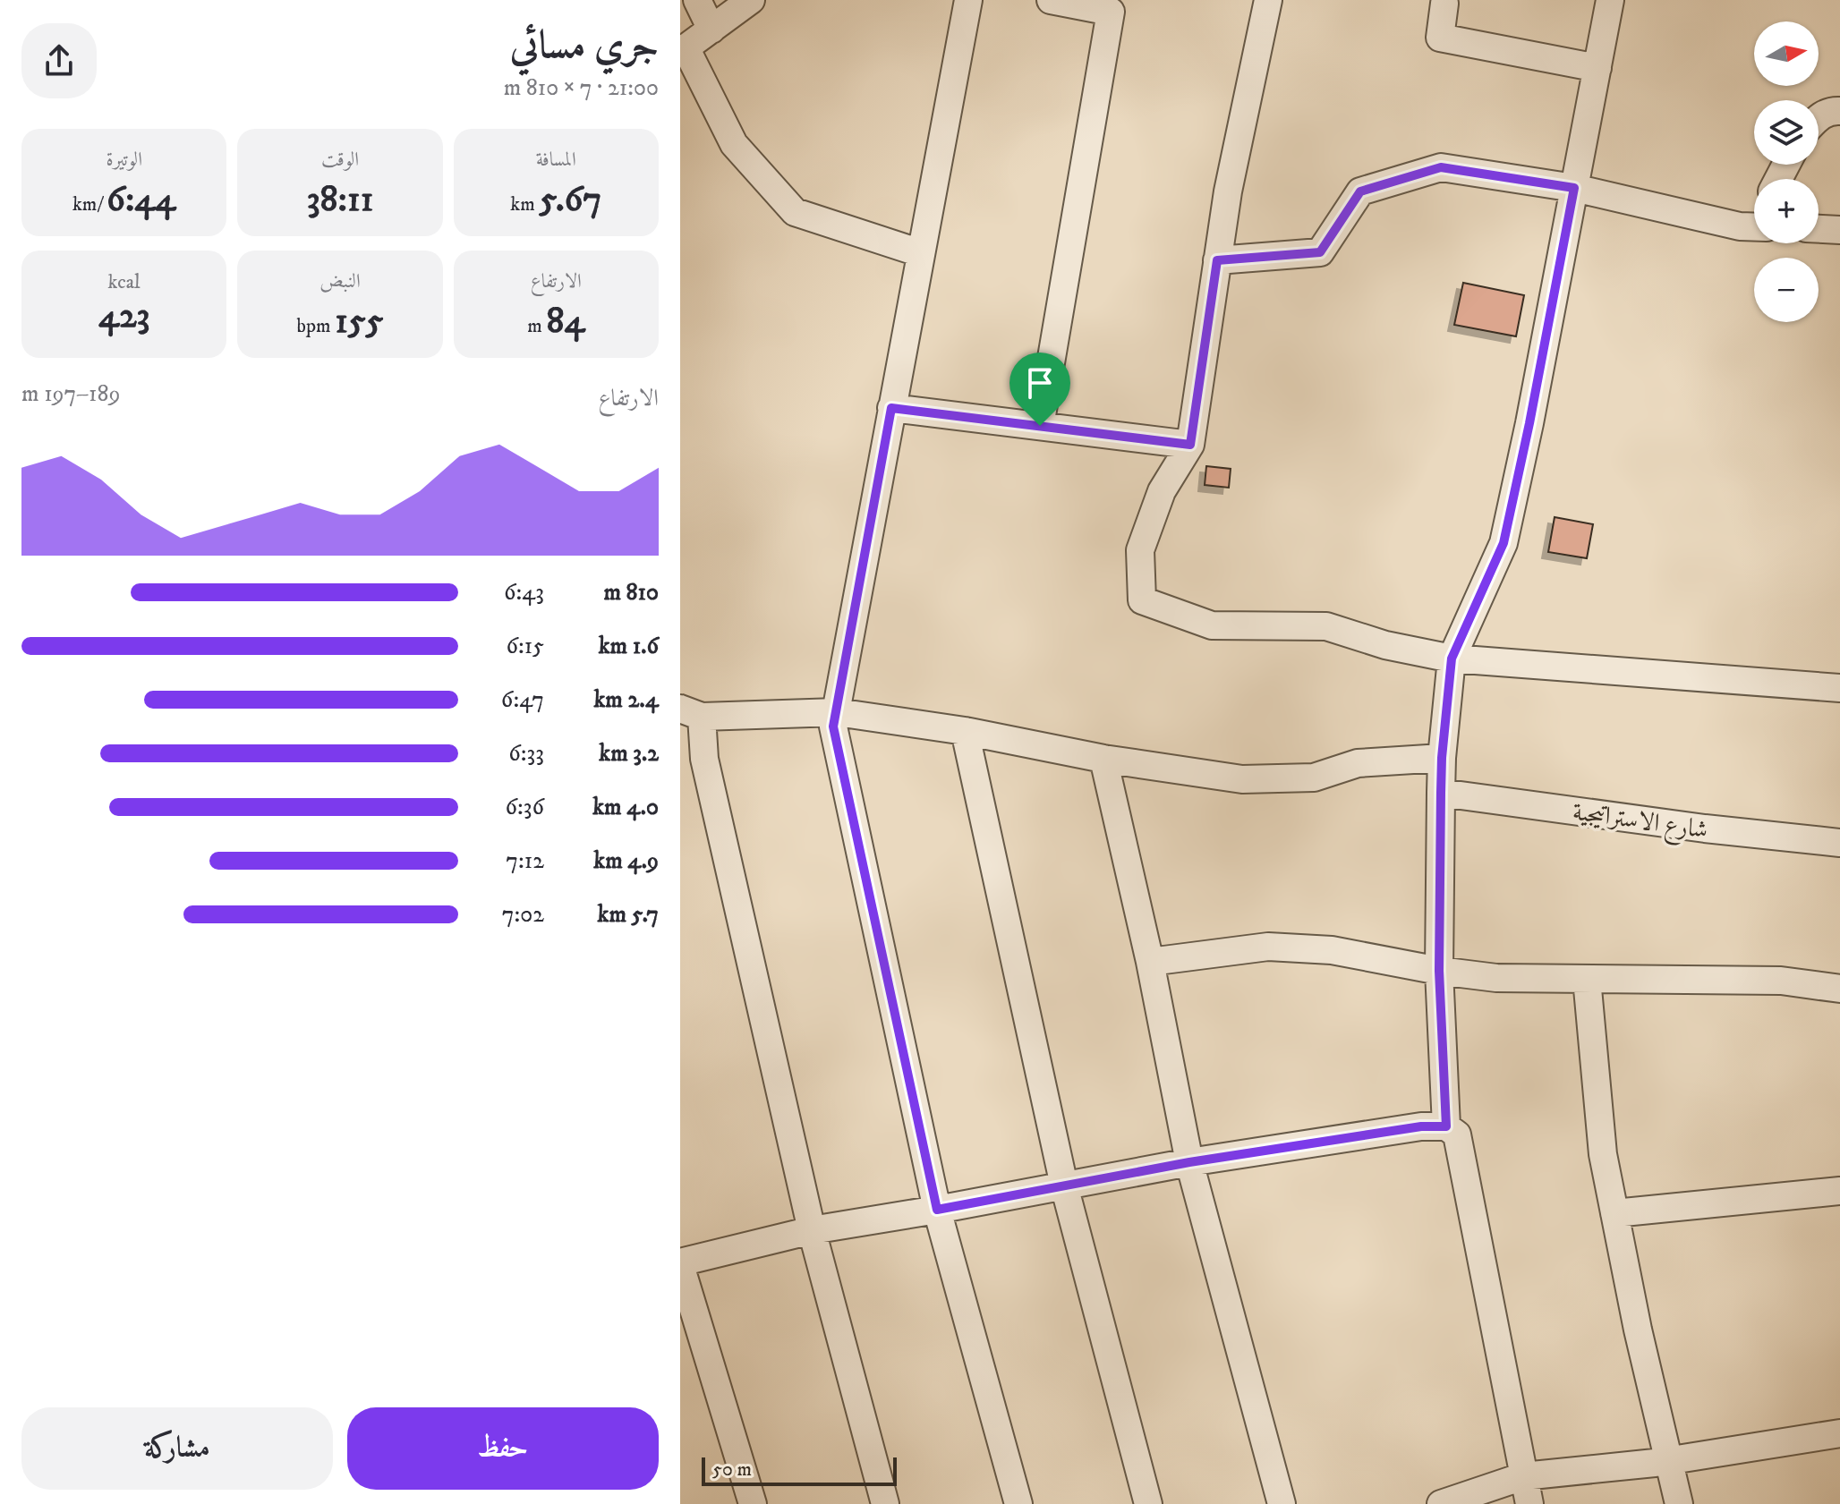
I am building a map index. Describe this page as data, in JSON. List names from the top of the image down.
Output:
{
  "streets": {
    "street": ["شارع الاستراتيجية"]
  },
  "scale_bar": "50 m",
  "north": "right",
  "page": {
    "heading": ["جري مسائي", "21:00 · 7 × 810 m"],
    "map_buttons": ["+", "−"],
    "stats": [
      ["المسافة", "5.67 km"],
      ["الوقت", "38:11"],
      ["الوتيرة", "6:44 /km"],
      ["الارتفاع", "84 m"],
      ["النبض", "155 bpm"],
      ["kcal", "423"]
    ],
    "chart": ["الارتفاع", "189–197 m"],
    "list": [
      {
        "name": "810 m",
        "note": "6:43"
      },
      {
        "name": "1.6 km",
        "note": "6:15"
      },
      {
        "name": "2.4 km",
        "note": "6:47"
      },
      {
        "name": "3.2 km",
        "note": "6:33"
      },
      {
        "name": "4.0 km",
        "note": "6:36"
      },
      {
        "name": "4.9 km",
        "note": "7:12"
      },
      {
        "name": "5.7 km",
        "note": "7:02"
      }
    ],
    "buttons": ["حفظ", "مشاركة"],
    "scale": "50 m"
  }
}
